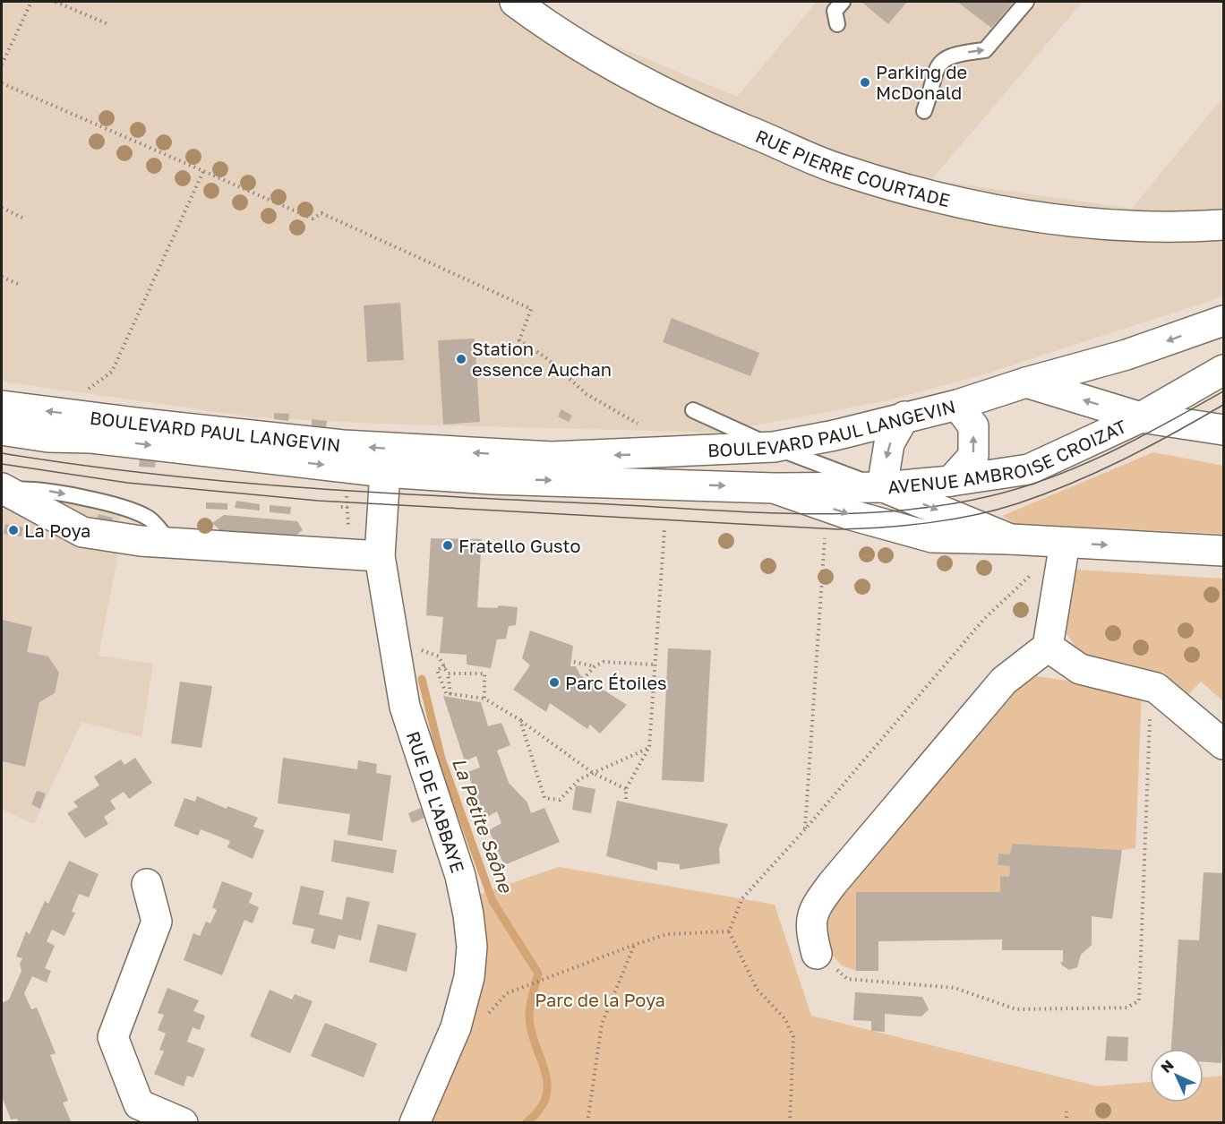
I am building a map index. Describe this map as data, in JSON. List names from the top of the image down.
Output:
{
  "streets": {
    "street": [
      "RUE PIERRE COURTADE",
      "BOULEVARD PAUL LANGEVIN",
      "AVENUE AMBROISE CROIZAT",
      "RUE DE L'ABBAYE"
    ]
  },
  "crossings": [
    ["BOULEVARD PAUL LANGEVIN", "AVENUE AMBROISE CROIZAT"],
    ["BOULEVARD PAUL LANGEVIN", "RUE DE L'ABBAYE"]
  ],
  "water": ["La Petite Saône"],
  "parks": ["Parc de la Poya"],
  "places": [
    "Parking de McDonald",
    "Station essence Auchan",
    "La Poya",
    "Fratello Gusto",
    "Parc Étoiles"
  ],
  "north": "top left"
}
